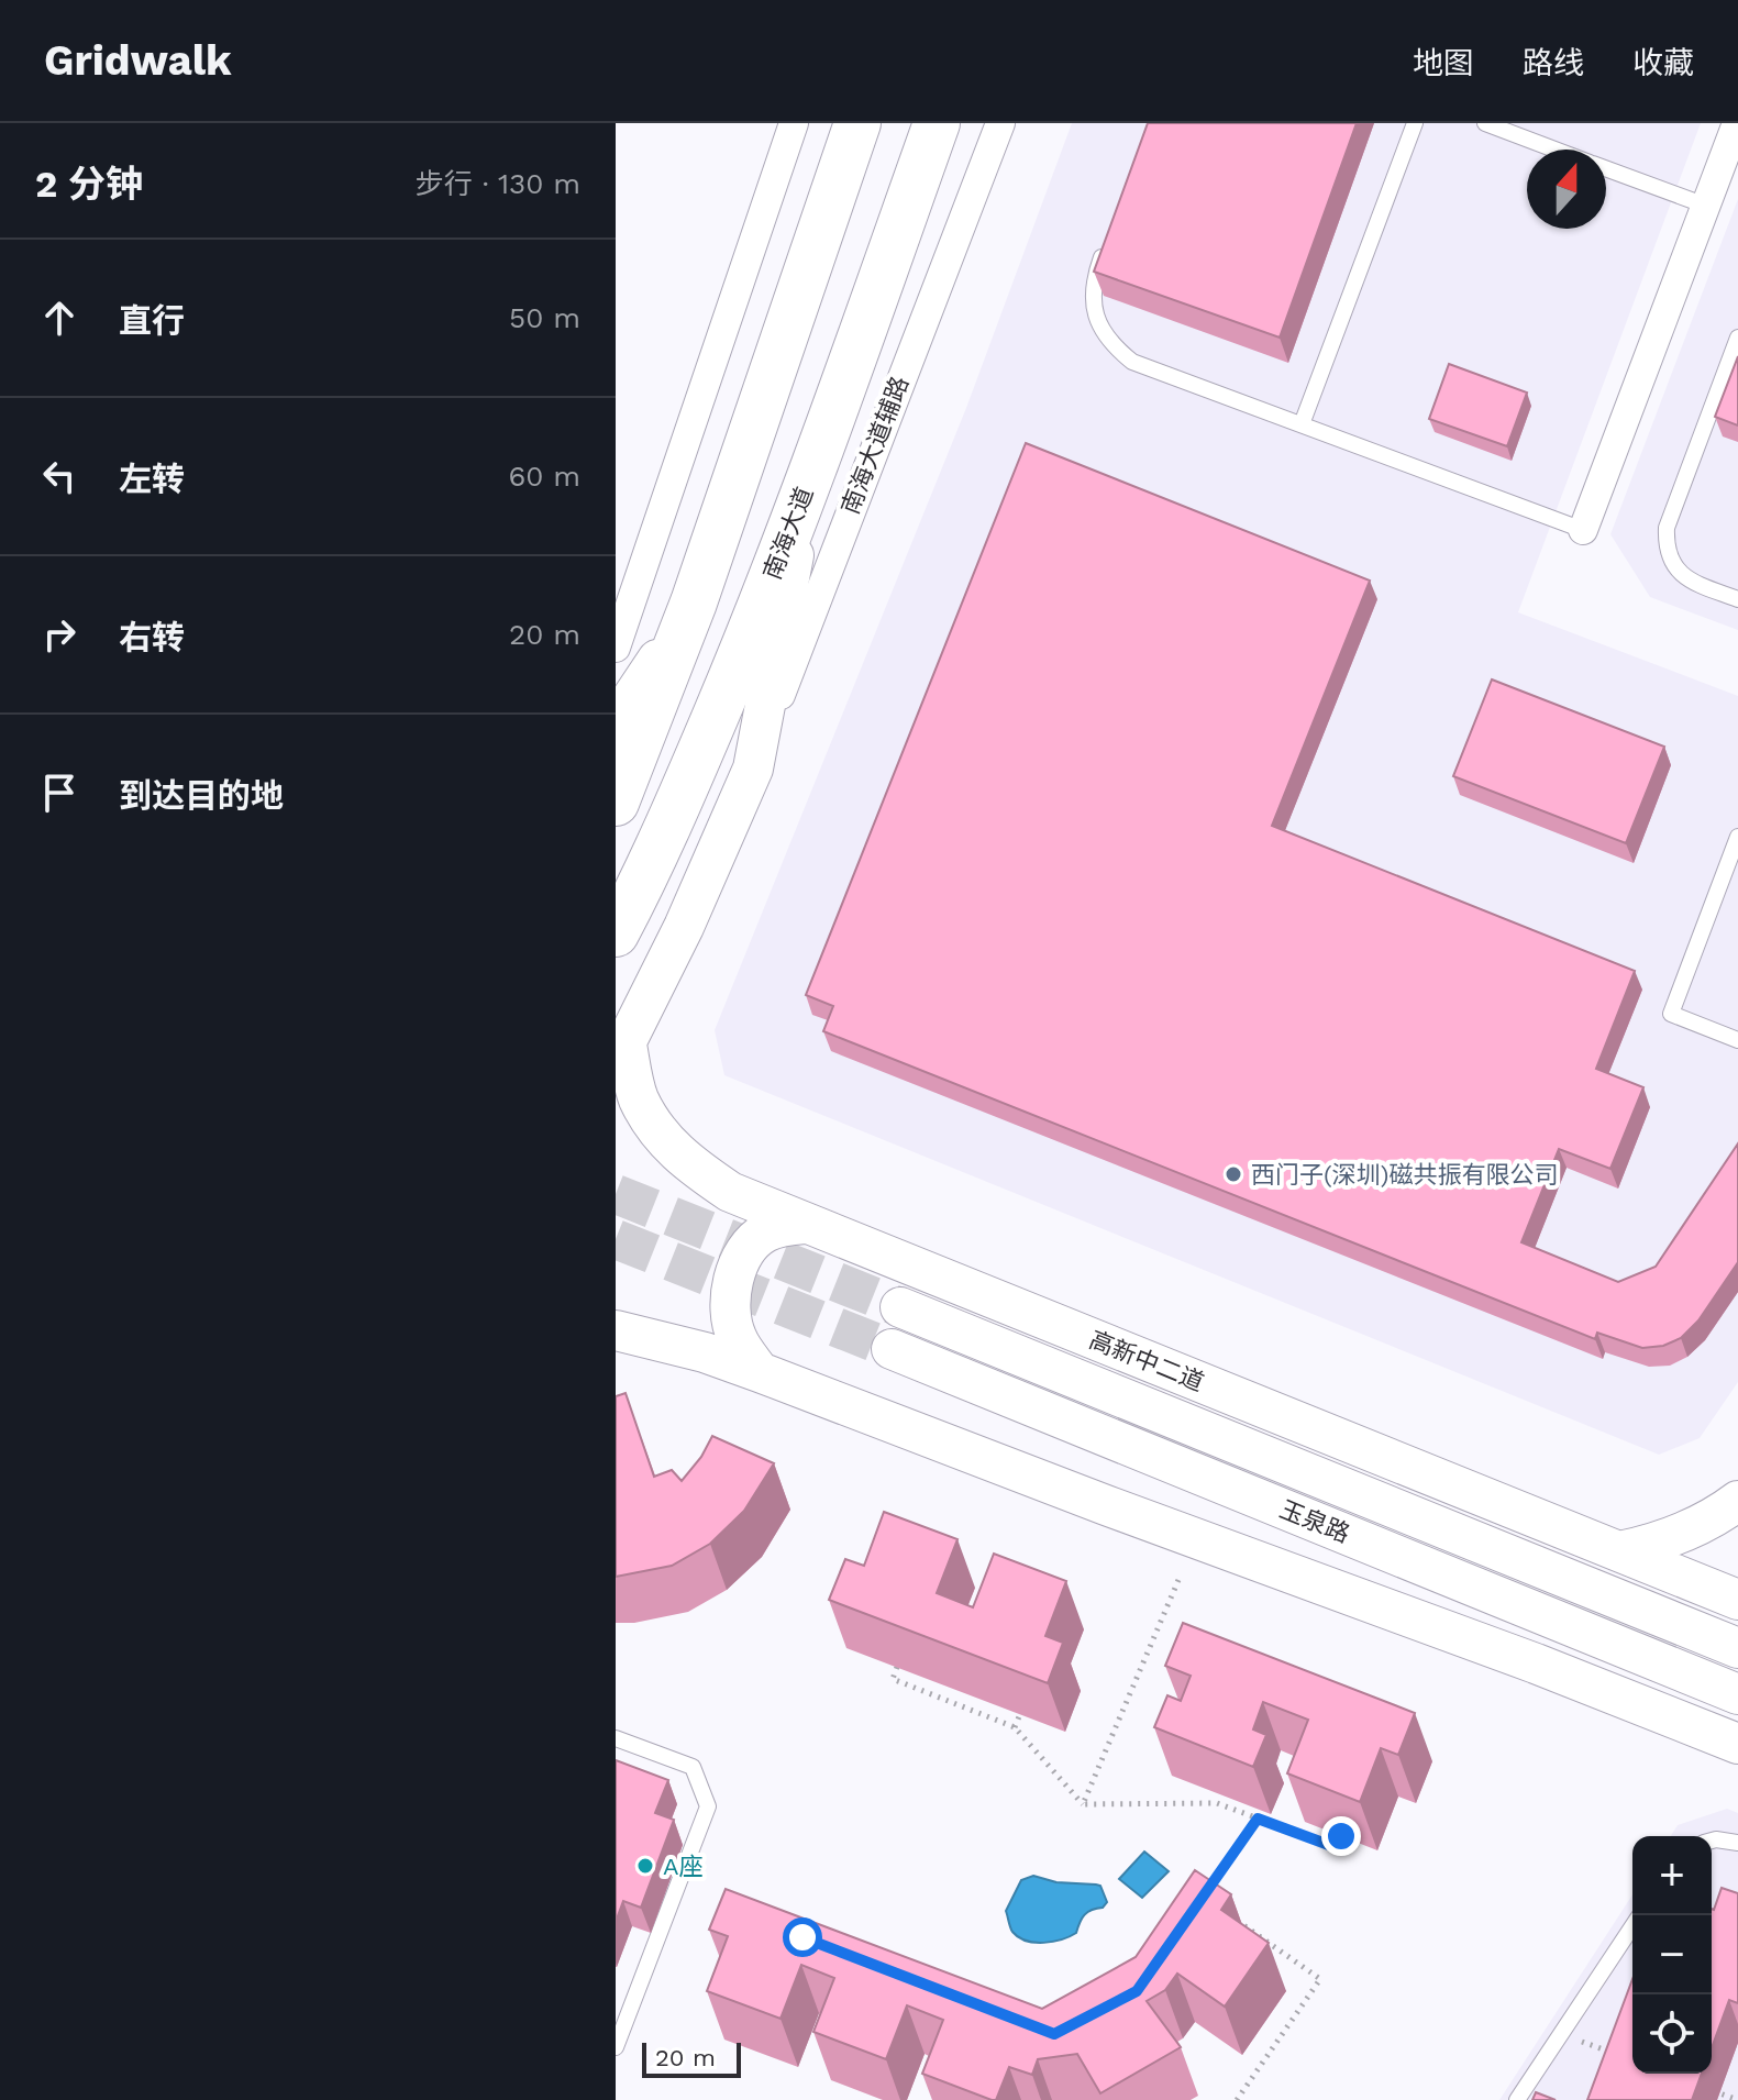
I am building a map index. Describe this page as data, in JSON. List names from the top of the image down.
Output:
{
  "streets": {
    "main road": ["南海大道", "高新中二道", "玉泉路"],
    "street": ["南海大道辅路"]
  },
  "places": ["西门子(深圳)磁共振有限公司", "A座"],
  "scale_bar": "20 m",
  "north": "top",
  "page": {
    "header": "Gridwalk",
    "nav": ["地图", "路线", "收藏"],
    "heading": ["2 分钟", "步行 · 130 m"],
    "list": [
      ["直行", "50 m"],
      ["左转", "60 m"],
      ["右转", "20 m"],
      "到达目的地"
    ],
    "map_buttons": ["+", "−"],
    "scale": "20 m"
  }
}
